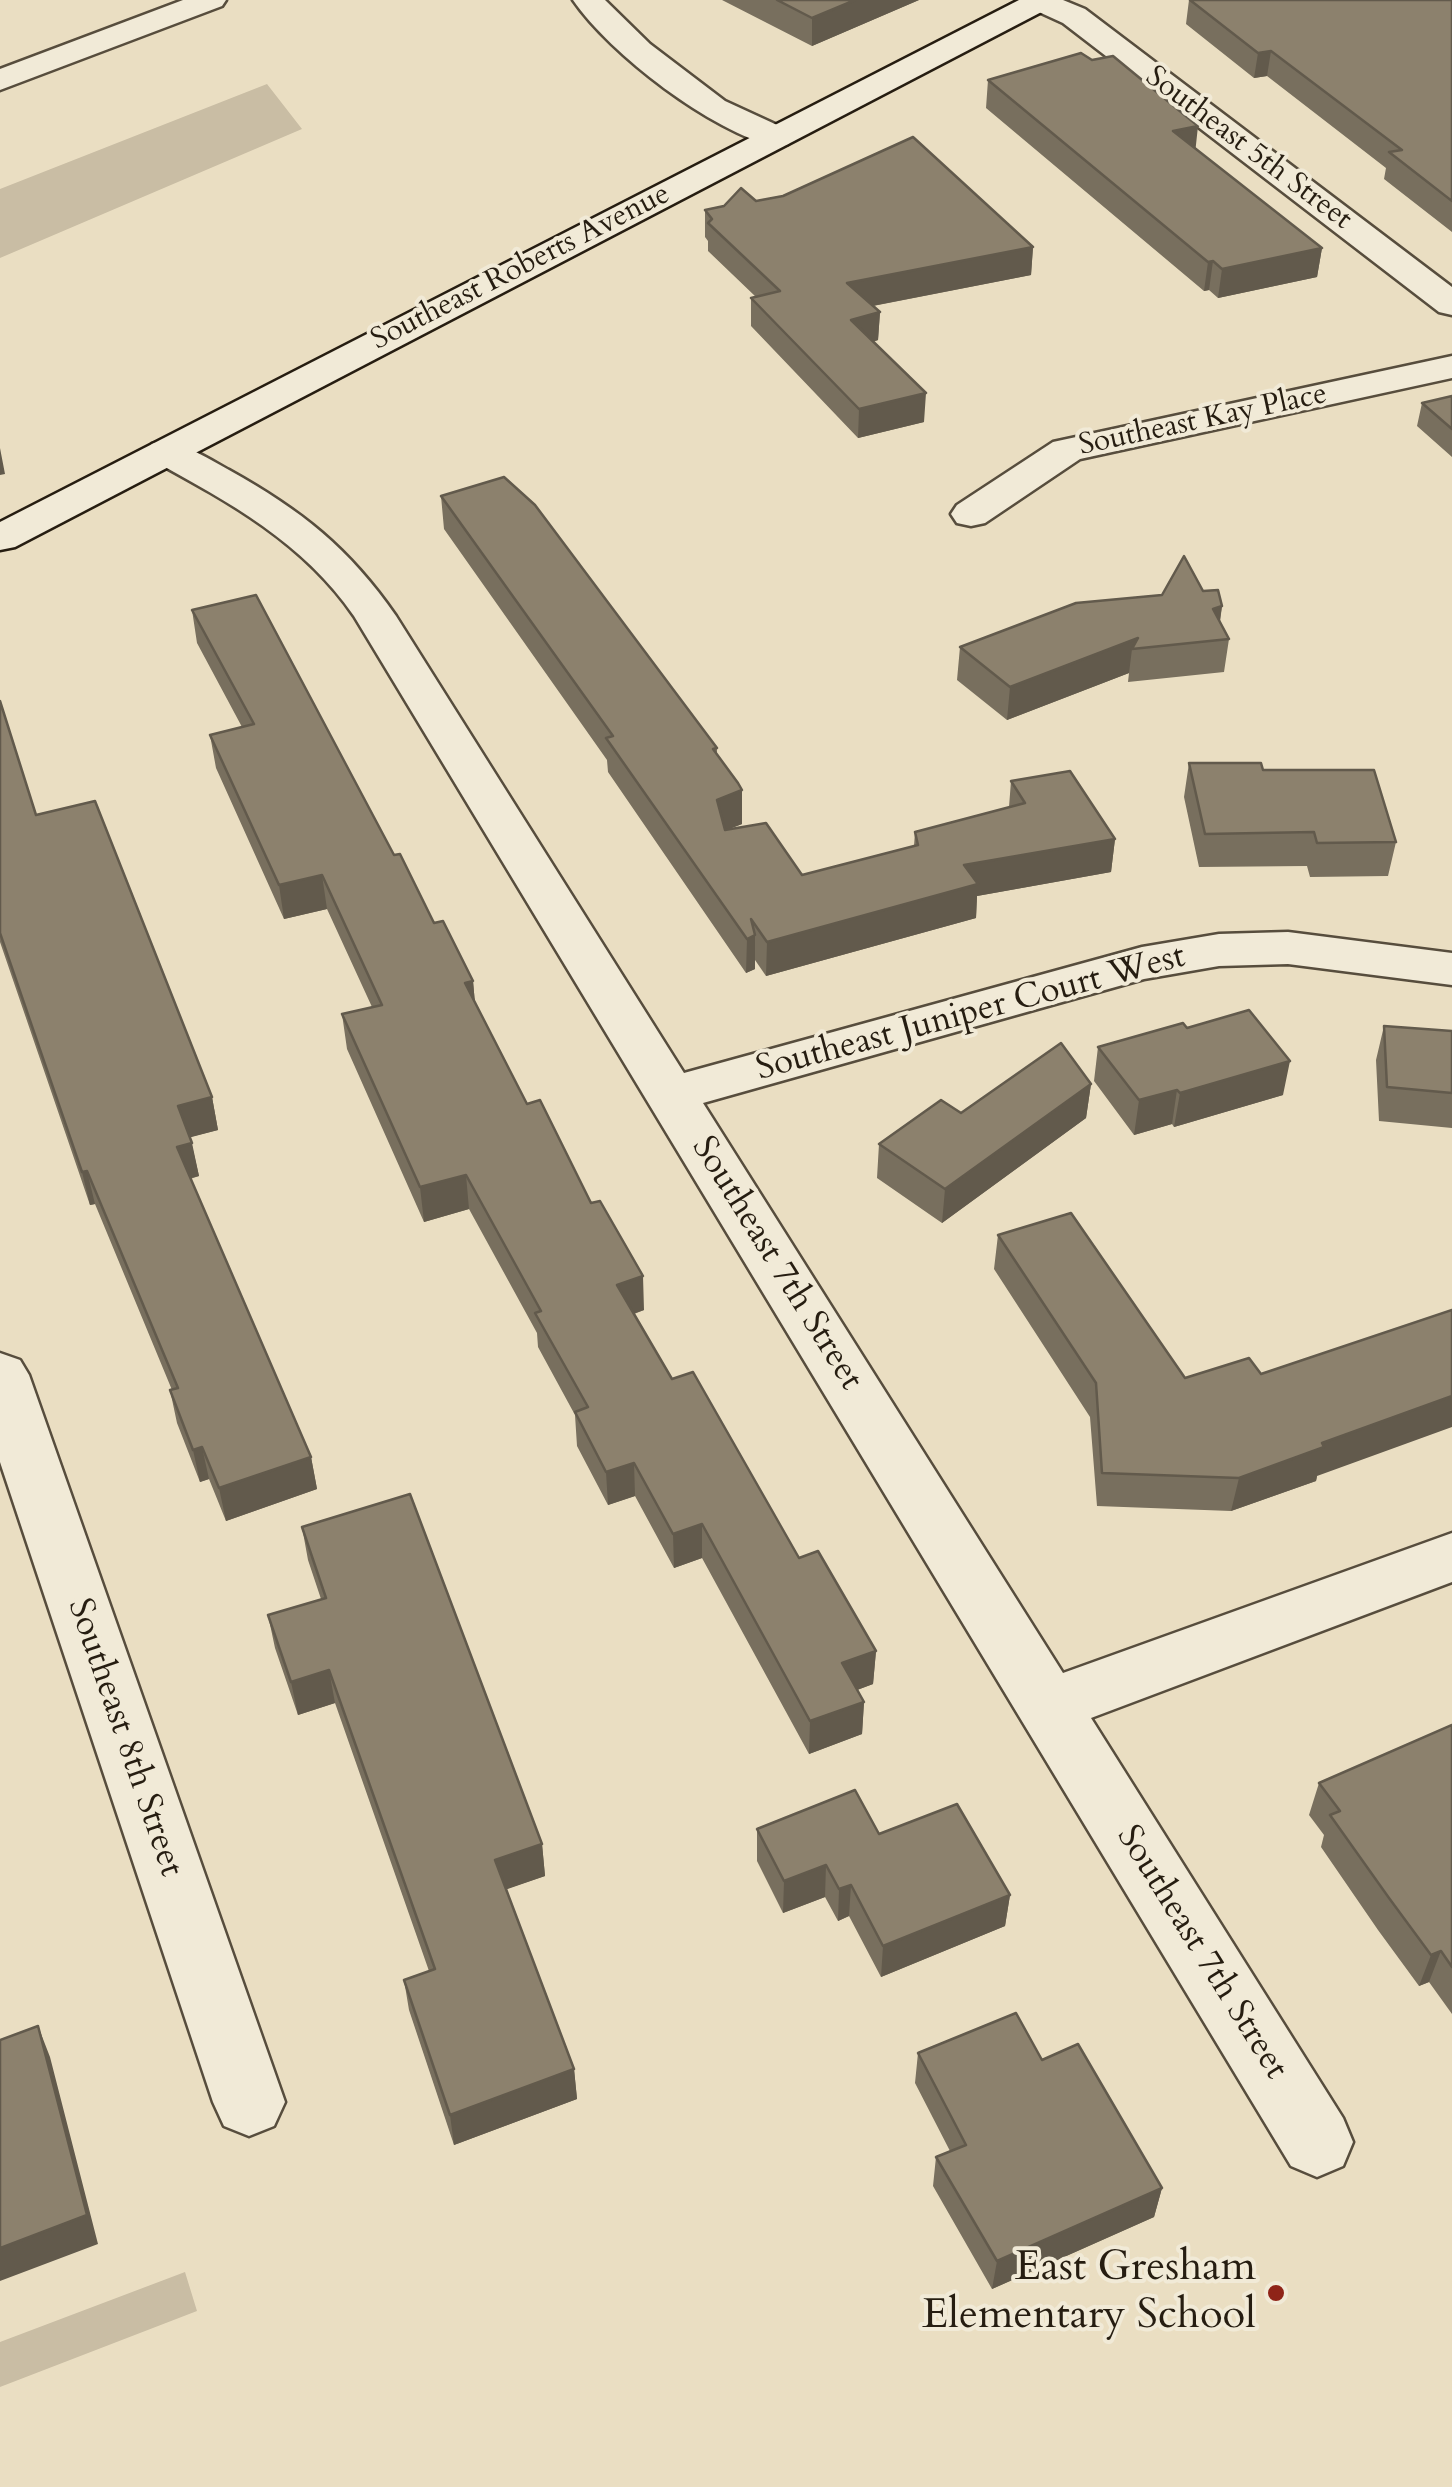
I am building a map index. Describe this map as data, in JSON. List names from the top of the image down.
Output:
{
  "streets": {
    "street": [
      "Southeast 5th Street",
      "Southeast Roberts Avenue",
      "Southeast Kay Place",
      "Southeast Juniper Court West",
      "Southeast 7th Street",
      "Southeast 8th Street"
    ]
  },
  "crossings": [
    ["Southeast 5th Street", "Southeast Roberts Avenue"],
    ["Southeast Roberts Avenue", "Southeast 7th Street"],
    ["Southeast Juniper Court West", "Southeast 7th Street"]
  ],
  "places": ["East Gresham Elementary School"]
}
